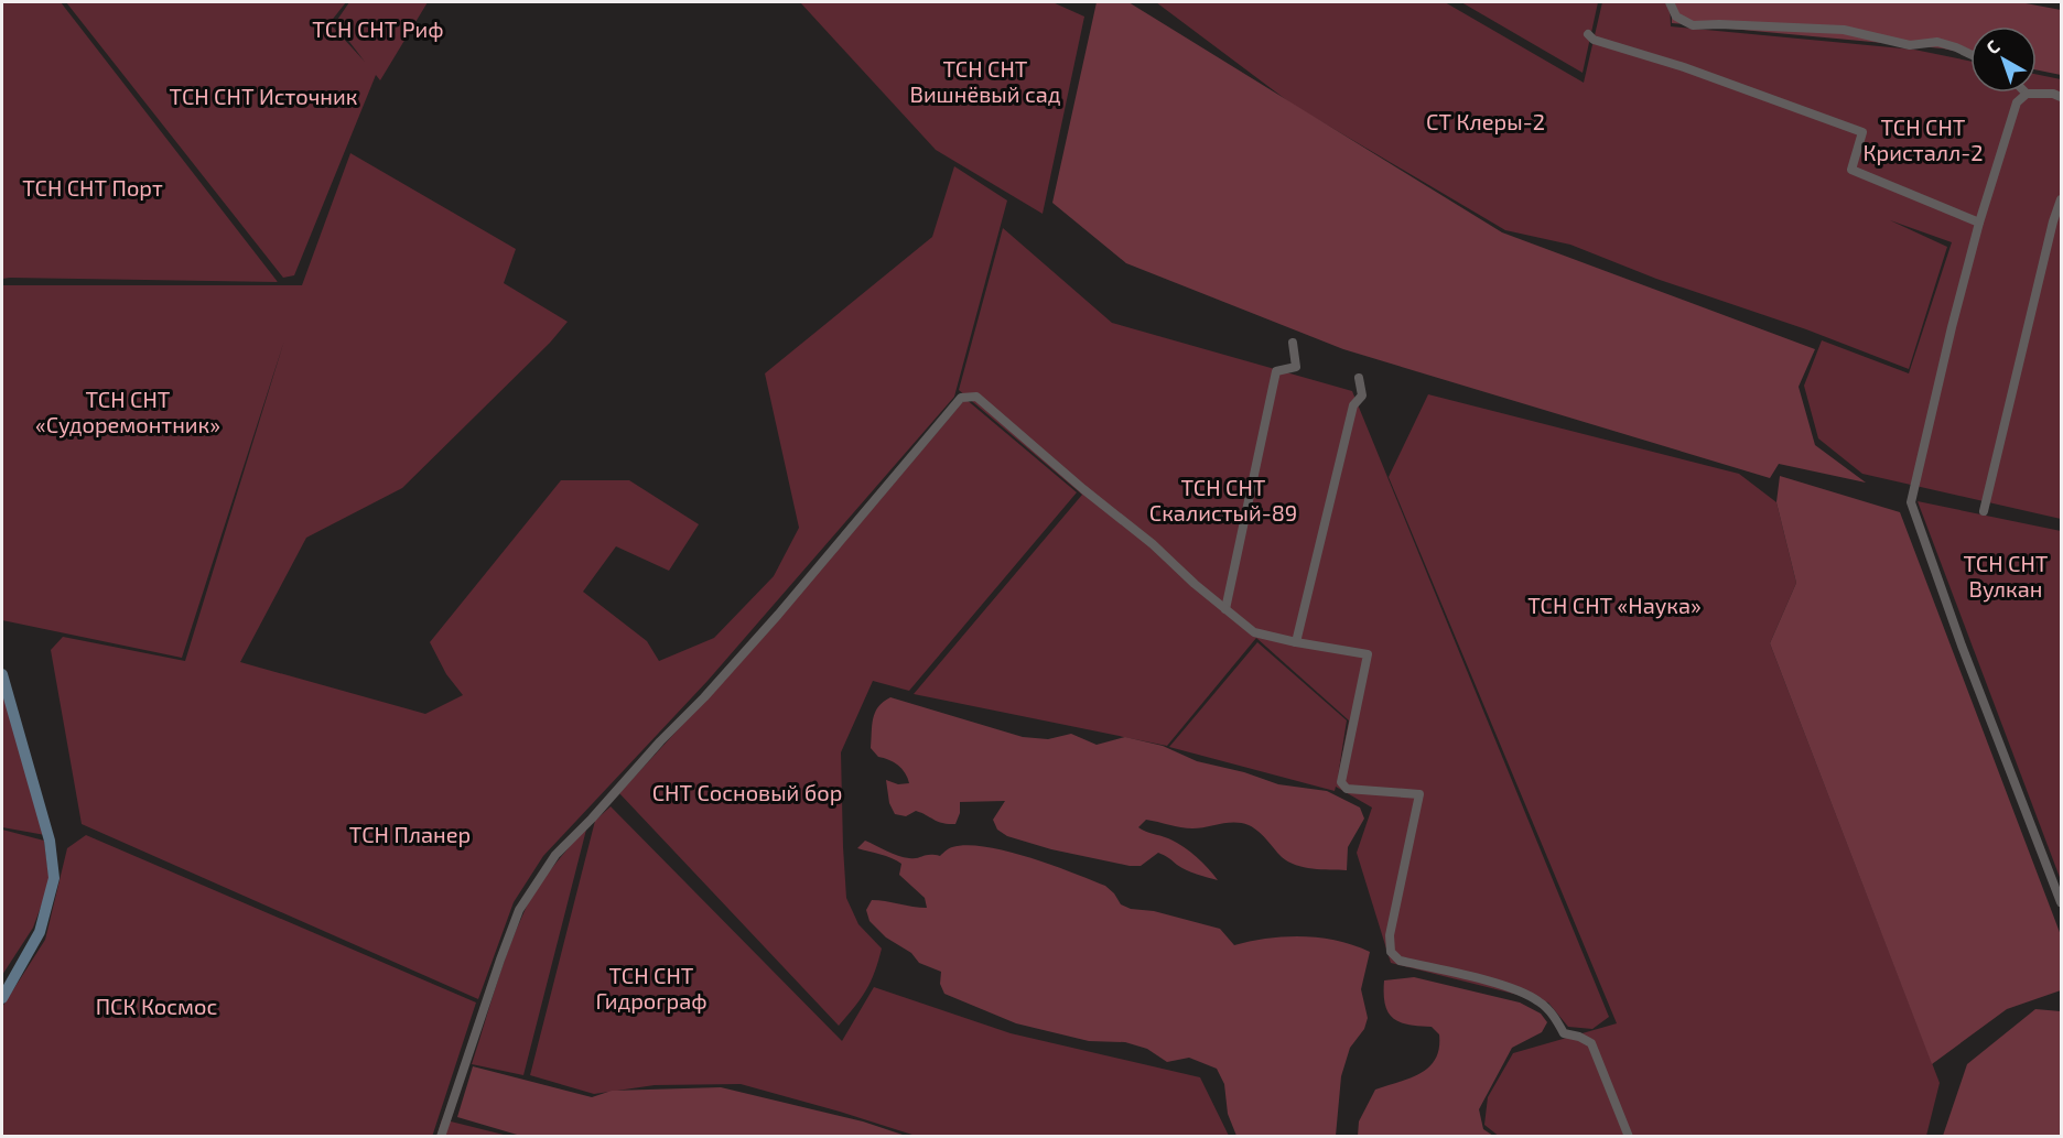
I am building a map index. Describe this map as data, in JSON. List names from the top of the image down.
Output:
{
  "parks": [
    "ТСН СНТ Риф",
    "ТСН СНТ Вишнёвый сад",
    "ТСН СНТ Источник",
    "СТ Клеры-2",
    "ТСН СНТ Кристалл-2",
    "ТСН СНТ Порт",
    "ТСН СНТ «Судоремонтник»",
    "ТСН СНТ Скалистый-89",
    "ТСН СНТ Вулкан",
    "ТСН СНТ «Наука»",
    "СНТ Сосновый бор",
    "ТСН Планер",
    "ТСН СНТ Гидрограф",
    "ПСК Космос"
  ],
  "north": "top left"
}
